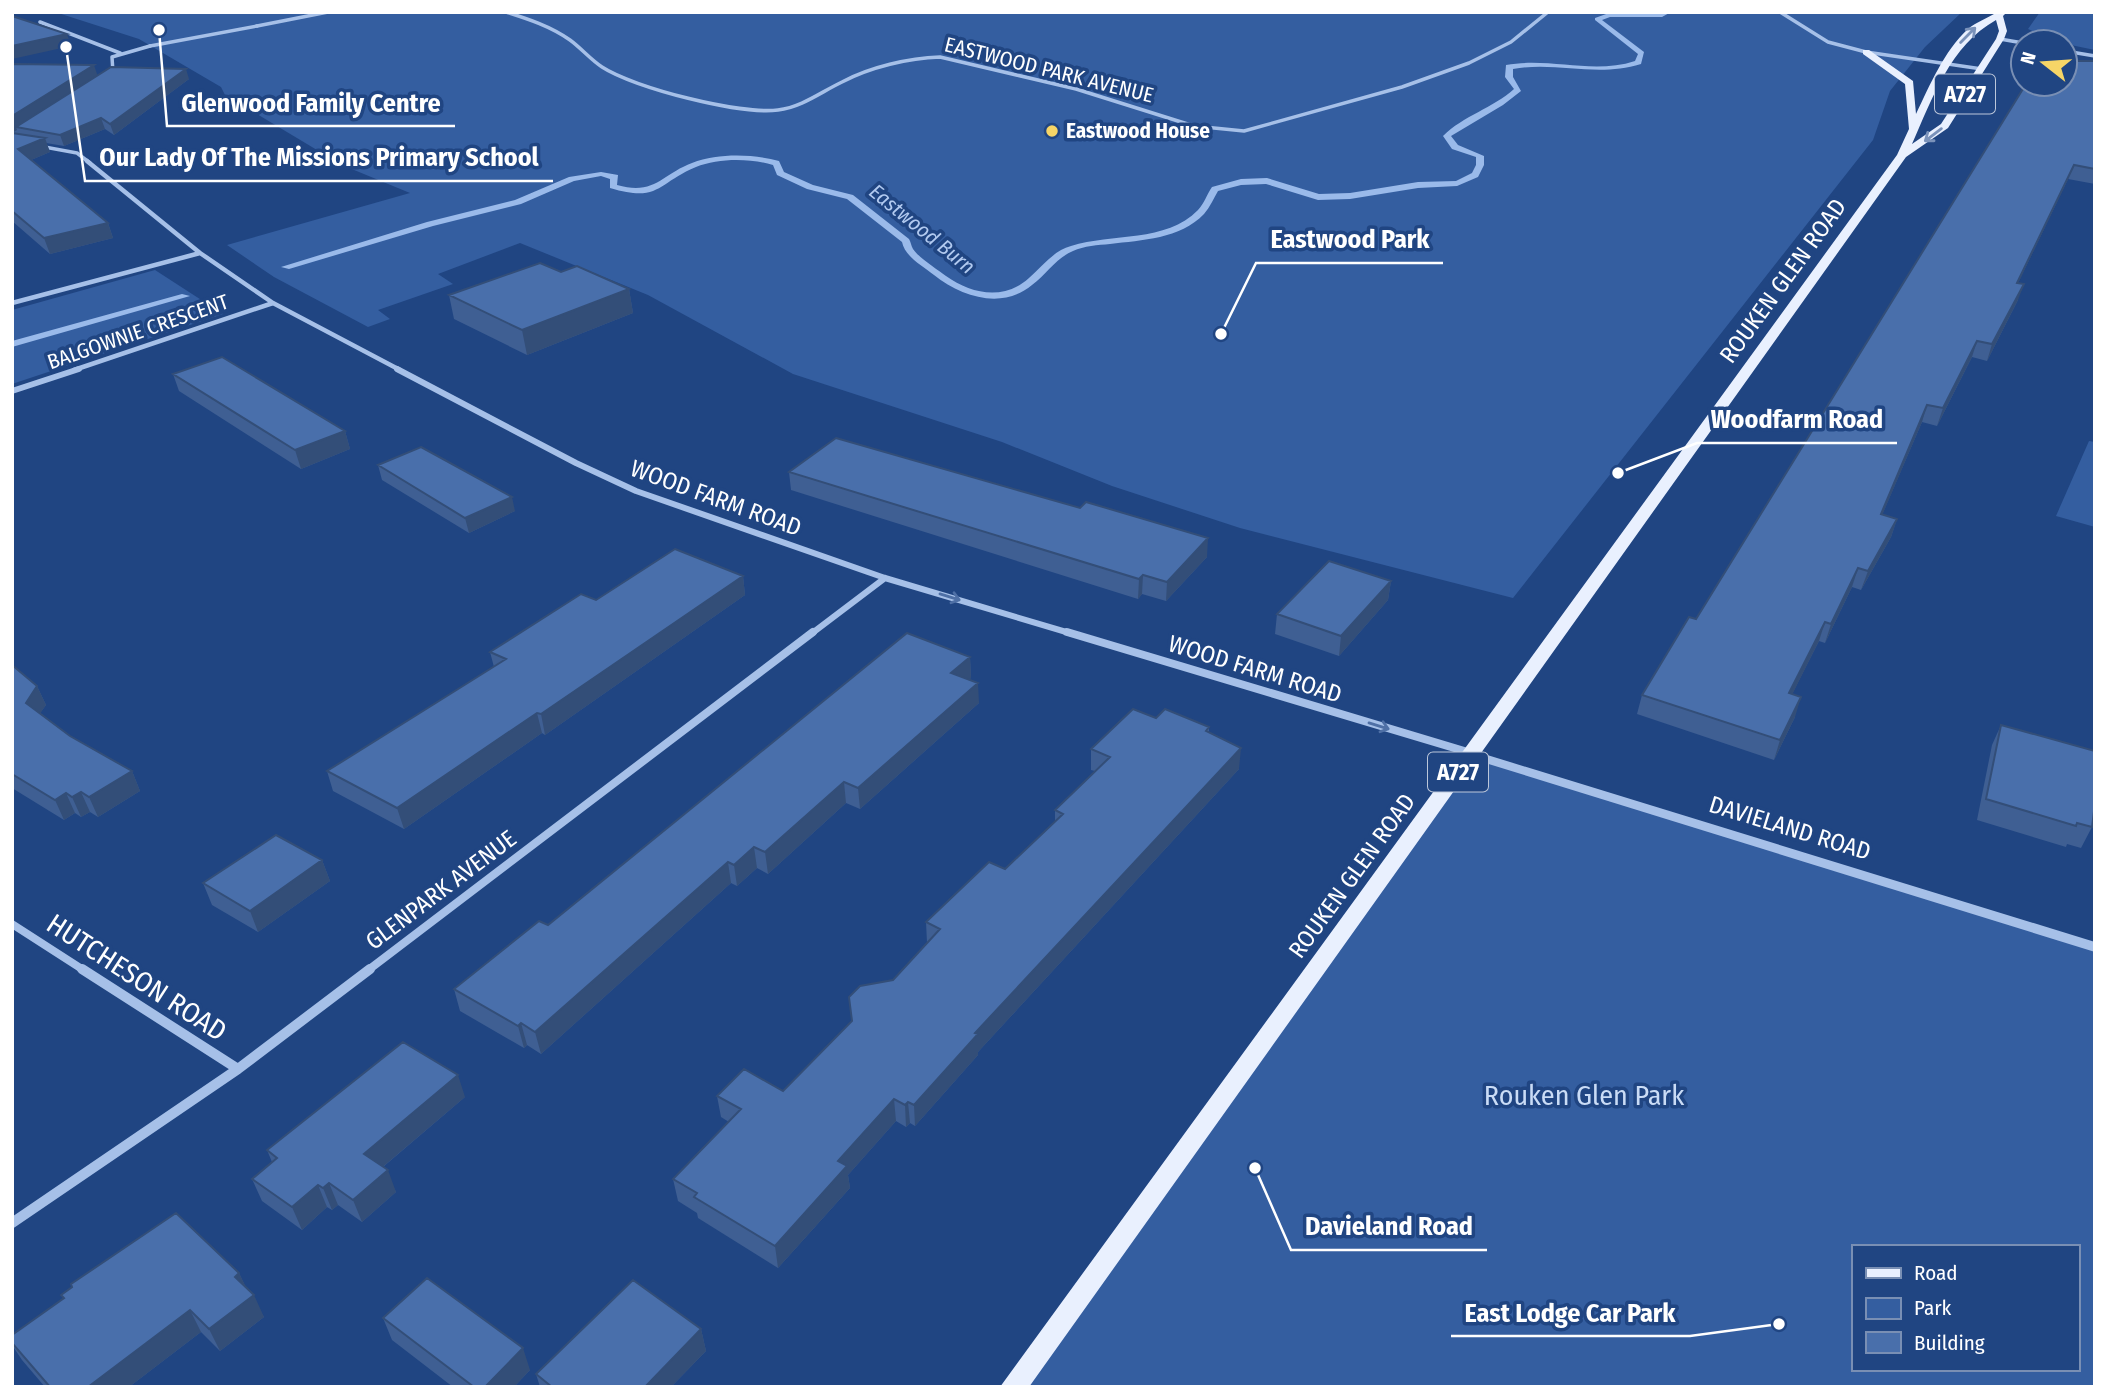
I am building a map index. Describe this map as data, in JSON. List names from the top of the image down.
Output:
{
  "streets": {
    "main road": ["A727", "ROUKEN GLEN ROAD"],
    "street": [
      "EASTWOOD PARK AVENUE",
      "BALGOWNIE CRESCENT",
      "WOOD FARM ROAD",
      "DAVIELAND ROAD",
      "GLENPARK AVENUE",
      "HUTCHESON ROAD"
    ]
  },
  "crossings": [
    ["ROUKEN GLEN ROAD", "WOOD FARM ROAD"],
    ["ROUKEN GLEN ROAD", "DAVIELAND ROAD"],
    ["BALGOWNIE CRESCENT", "WOOD FARM ROAD"],
    ["WOOD FARM ROAD", "DAVIELAND ROAD"],
    ["WOOD FARM ROAD", "GLENPARK AVENUE"],
    ["GLENPARK AVENUE", "HUTCHESON ROAD"]
  ],
  "one_way": ["WOOD FARM ROAD"],
  "water": ["Eastwood Burn"],
  "parks": ["Rouken Glen Park"],
  "places": [
    "Glenwood Family Centre",
    "Our Lady Of The Missions Primary School",
    "Eastwood House",
    "Eastwood Park",
    "Woodfarm Road",
    "Davieland Road",
    "East Lodge Car Park"
  ],
  "legend": ["Road", "Park", "Building"],
  "north": "left"
}
